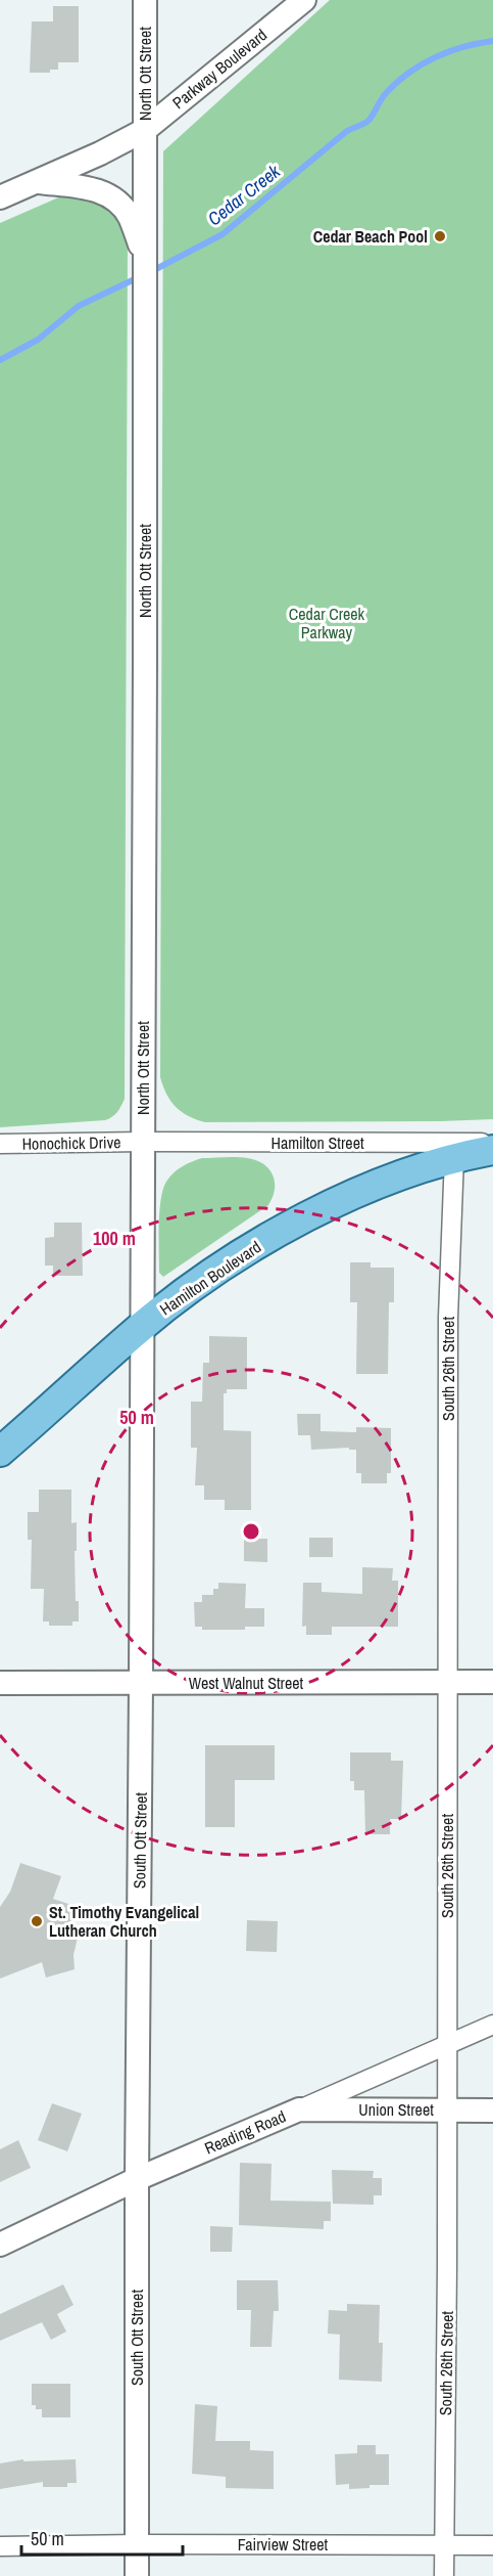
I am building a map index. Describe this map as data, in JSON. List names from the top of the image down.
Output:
{
  "streets": {
    "main road": ["Hamilton Boulevard"],
    "street": [
      "Parkway Boulevard",
      "North Ott Street",
      "Honochick Drive",
      "Hamilton Street",
      "South 26th Street",
      "West Walnut Street",
      "South Ott Street",
      "Union Street",
      "Reading Road",
      "Fairview Street"
    ]
  },
  "crossings": [
    ["Parkway Boulevard", "North Ott Street"],
    ["North Ott Street", "Honochick Drive"],
    ["North Ott Street", "Hamilton Street"],
    ["North Ott Street", "South Ott Street"],
    ["Honochick Drive", "Hamilton Street"],
    ["Honochick Drive", "South Ott Street"],
    ["Hamilton Street", "South Ott Street"],
    ["Hamilton Boulevard", "South 26th Street"],
    ["Hamilton Boulevard", "South Ott Street"],
    ["South 26th Street", "West Walnut Street"],
    ["South 26th Street", "Union Street"],
    ["South 26th Street", "Reading Road"],
    ["South 26th Street", "Fairview Street"],
    ["West Walnut Street", "South Ott Street"],
    ["South Ott Street", "Reading Road"],
    ["South Ott Street", "Fairview Street"],
    ["Union Street", "Reading Road"]
  ],
  "water": ["Cedar Creek"],
  "parks": ["Cedar Creek Parkway"],
  "places": ["Cedar Beach Pool", "St. Timothy Evangelical Lutheran Church"],
  "scale_bar": "50 m",
  "rings": ["100 m", "50 m"]
}
